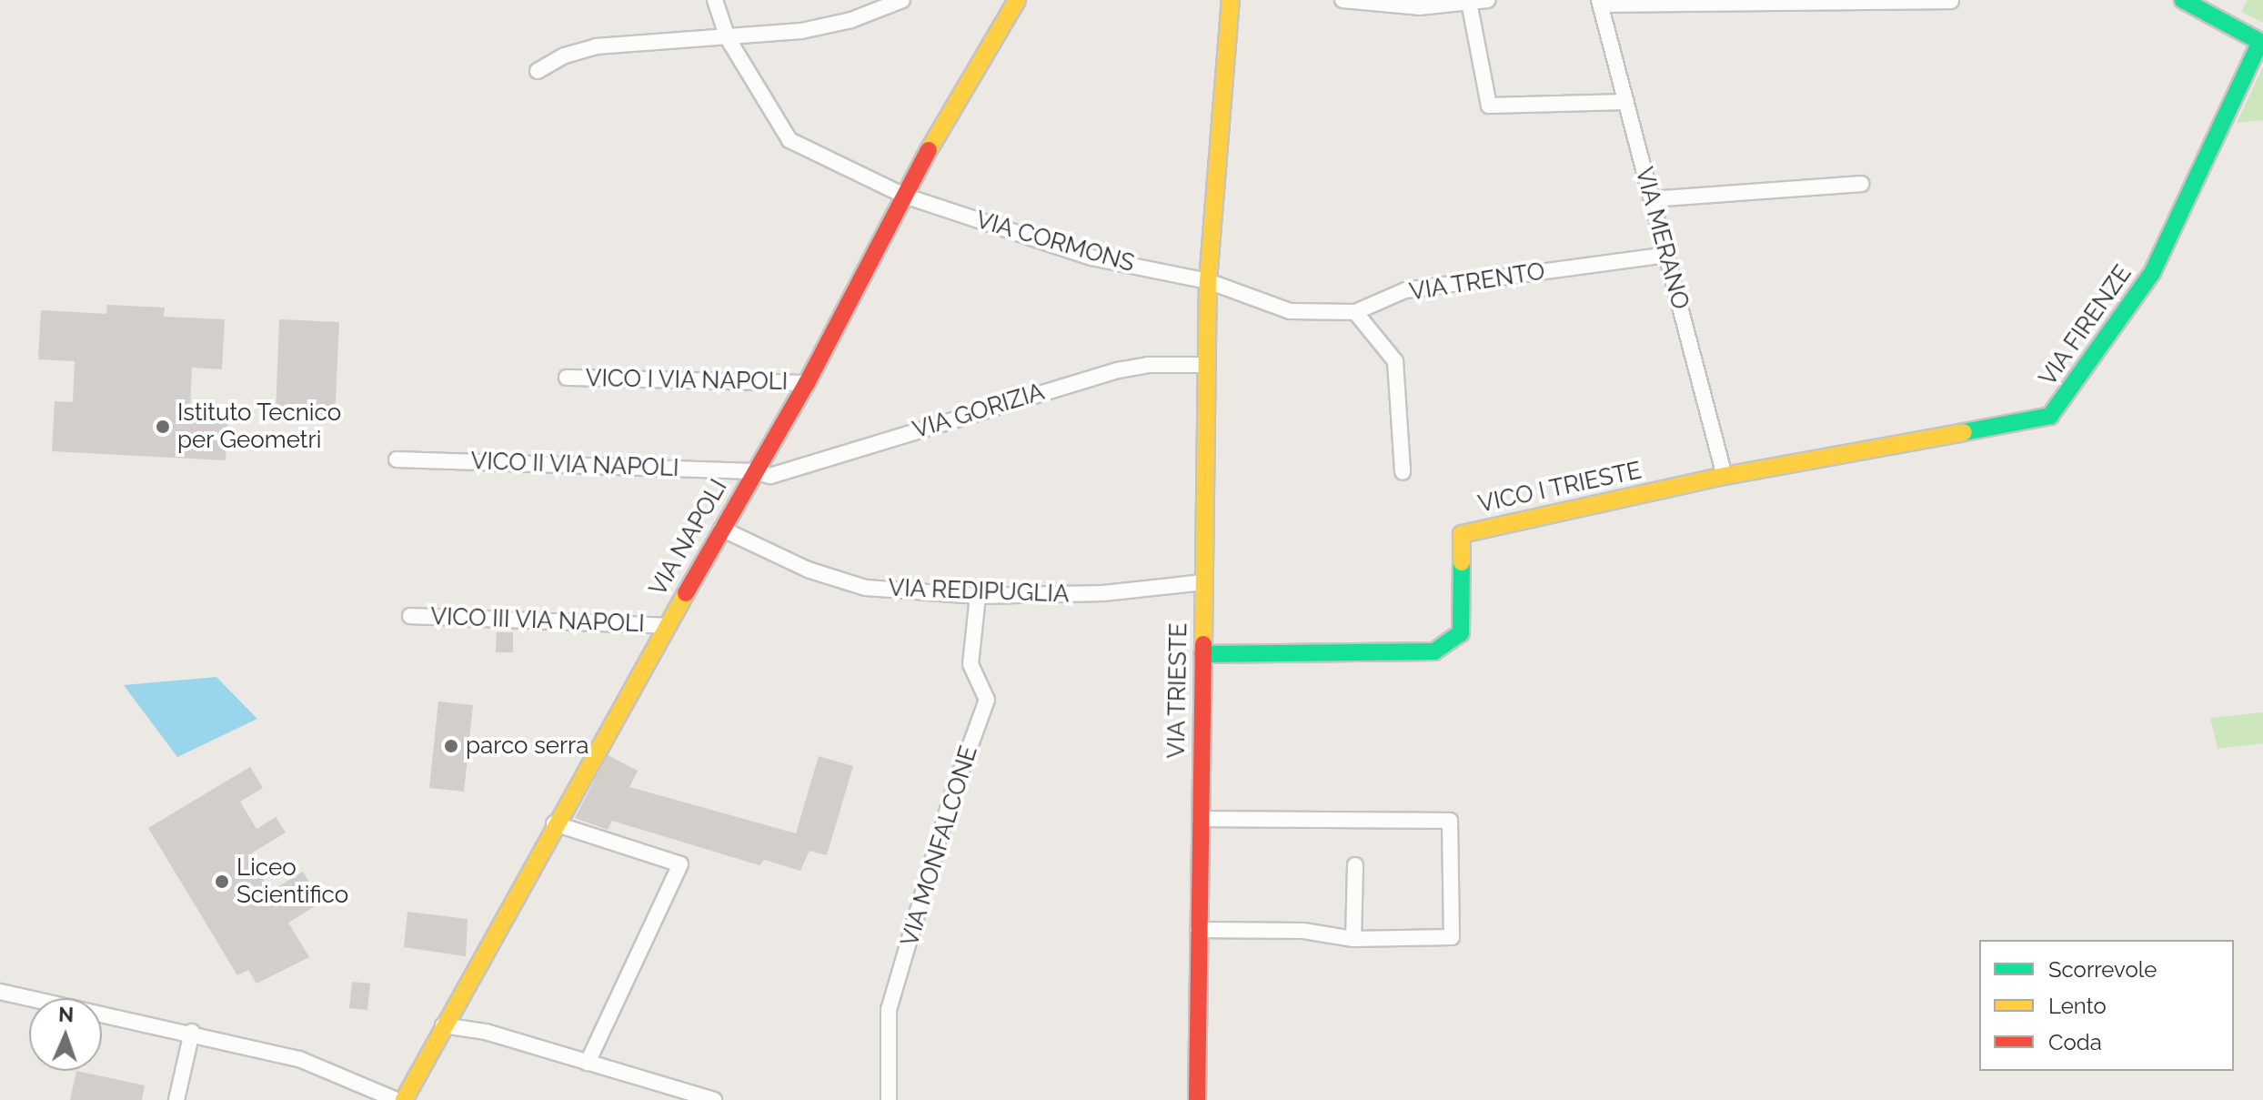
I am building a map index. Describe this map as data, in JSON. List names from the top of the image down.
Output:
{
  "streets": {
    "street": [
      "VIA MERANO",
      "VIA CORMONS",
      "VIA TRENTO",
      "VIA FIRENZE",
      "VICO I VIA NAPOLI",
      "VIA GORIZIA",
      "VICO II VIA NAPOLI",
      "VICO I TRIESTE",
      "VIA NAPOLI",
      "VIA REDIPUGLIA",
      "VICO III VIA NAPOLI",
      "VIA TRIESTE",
      "VIA MONFALCONE"
    ]
  },
  "crossings": [
    ["VIA MERANO", "VIA TRENTO"],
    ["VIA MERANO", "VIA FIRENZE"],
    ["VIA MERANO", "VICO I TRIESTE"],
    ["VIA CORMONS", "VIA TRENTO"],
    ["VIA CORMONS", "VIA NAPOLI"],
    ["VIA CORMONS", "VIA TRIESTE"],
    ["VIA TRENTO", "VIA TRIESTE"],
    ["VIA FIRENZE", "VICO I TRIESTE"],
    ["VICO I VIA NAPOLI", "VIA NAPOLI"],
    ["VIA GORIZIA", "VICO II VIA NAPOLI"],
    ["VIA GORIZIA", "VIA NAPOLI"],
    ["VIA GORIZIA", "VIA TRIESTE"],
    ["VICO II VIA NAPOLI", "VIA NAPOLI"],
    ["VICO I TRIESTE", "VIA TRIESTE"],
    ["VIA NAPOLI", "VIA REDIPUGLIA"],
    ["VIA NAPOLI", "VICO III VIA NAPOLI"],
    ["VIA REDIPUGLIA", "VIA TRIESTE"],
    ["VIA REDIPUGLIA", "VIA MONFALCONE"]
  ],
  "places": ["Istituto Tecnico per Geometri", "parco serra", "Liceo Scientifico"],
  "legend": ["Scorrevole", "Lento", "Coda"],
  "north": "top"
}
